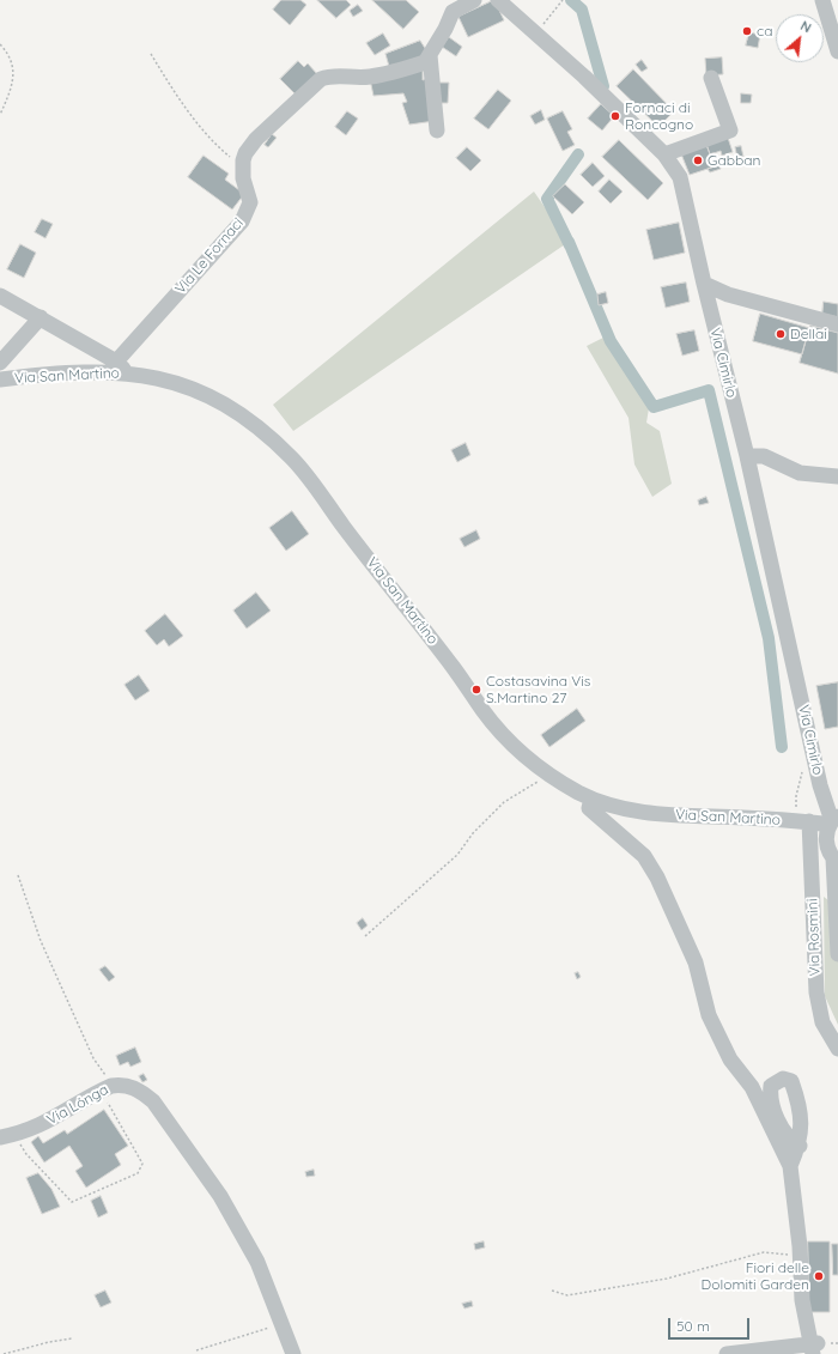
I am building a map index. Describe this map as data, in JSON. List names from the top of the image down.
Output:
{
  "streets": {
    "street": [
      "Via Le Fornaci",
      "Via Cimirlo",
      "Via San Martino",
      "Via Rosmini",
      "Via Lónga"
    ]
  },
  "crossings": [
    ["Via San Martino", "Via Rosmini"]
  ],
  "places": [
    "ca",
    "Fornaci di Roncogno",
    "Gabban",
    "Dellai",
    "Costasavina Vis S.Martino 27",
    "Fiori delle Dolomiti Garden"
  ],
  "scale_bar": "50 m",
  "north": "top right"
}
